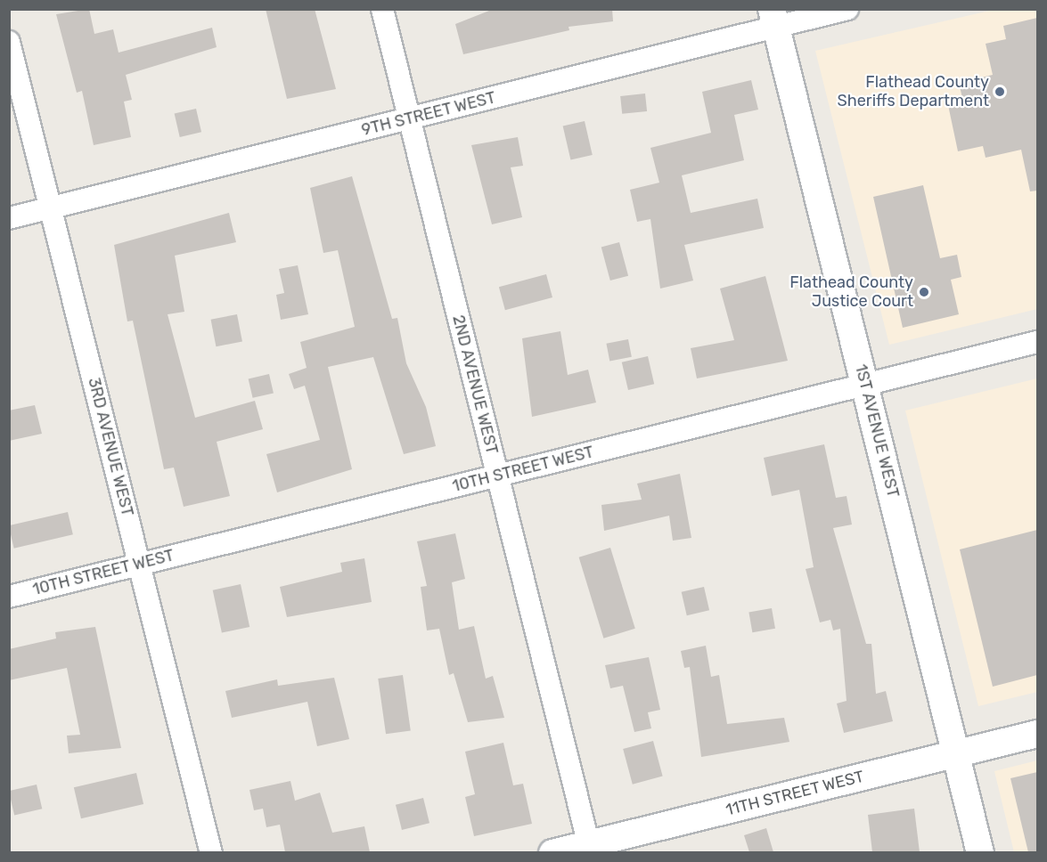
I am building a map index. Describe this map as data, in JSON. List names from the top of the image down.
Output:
{
  "streets": {
    "street": [
      "9TH STREET WEST",
      "2ND AVENUE WEST",
      "1ST AVENUE WEST",
      "3RD AVENUE WEST",
      "10TH STREET WEST",
      "11TH STREET WEST"
    ]
  },
  "crossings": [
    ["9TH STREET WEST", "2ND AVENUE WEST"],
    ["9TH STREET WEST", "1ST AVENUE WEST"],
    ["9TH STREET WEST", "3RD AVENUE WEST"],
    ["2ND AVENUE WEST", "10TH STREET WEST"],
    ["2ND AVENUE WEST", "11TH STREET WEST"],
    ["1ST AVENUE WEST", "10TH STREET WEST"],
    ["1ST AVENUE WEST", "11TH STREET WEST"],
    ["3RD AVENUE WEST", "10TH STREET WEST"]
  ],
  "places": ["Flathead County Sheriffs Department", "Flathead County Justice Court"]
}
